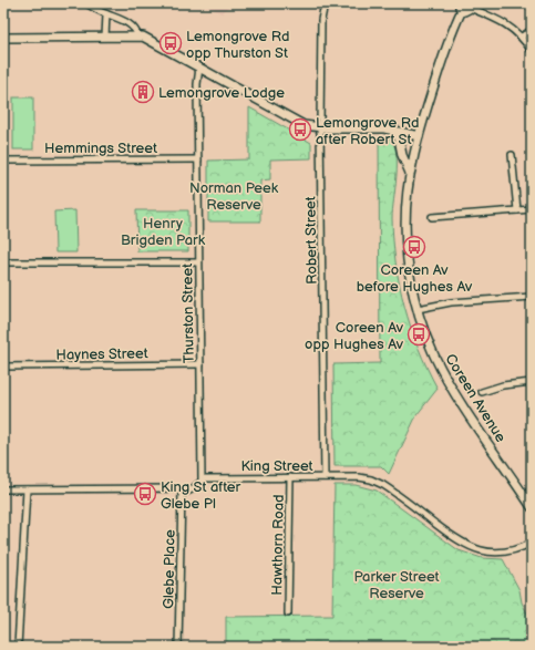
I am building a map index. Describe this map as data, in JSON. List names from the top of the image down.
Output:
{
  "streets": {
    "street": [
      "Hemmings Street",
      "Robert Street",
      "Thurston Street",
      "Haynes Street",
      "Coreen Avenue",
      "King Street",
      "Hawthorn Road",
      "Glebe Place"
    ]
  },
  "crossings": [
    ["Hemmings Street", "Thurston Street"],
    ["Robert Street", "King Street"],
    ["Thurston Street", "Haynes Street"],
    ["Thurston Street", "King Street"],
    ["King Street", "Hawthorn Road"],
    ["King Street", "Glebe Place"]
  ],
  "parks": ["Norman Peek Reserve", "Henry Brigden Park", "Parker Street Reserve"],
  "places": {
    "bus stop": [
      "Lemongrove Rd opp Thurston St",
      "Lemongrove Rd after Robert St",
      "Coreen Av before Hughes Av",
      "Coreen Av opp Hughes Av",
      "King St after Glebe Pl"
    ],
    "building": ["Lemongrove Lodge"]
  }
}
